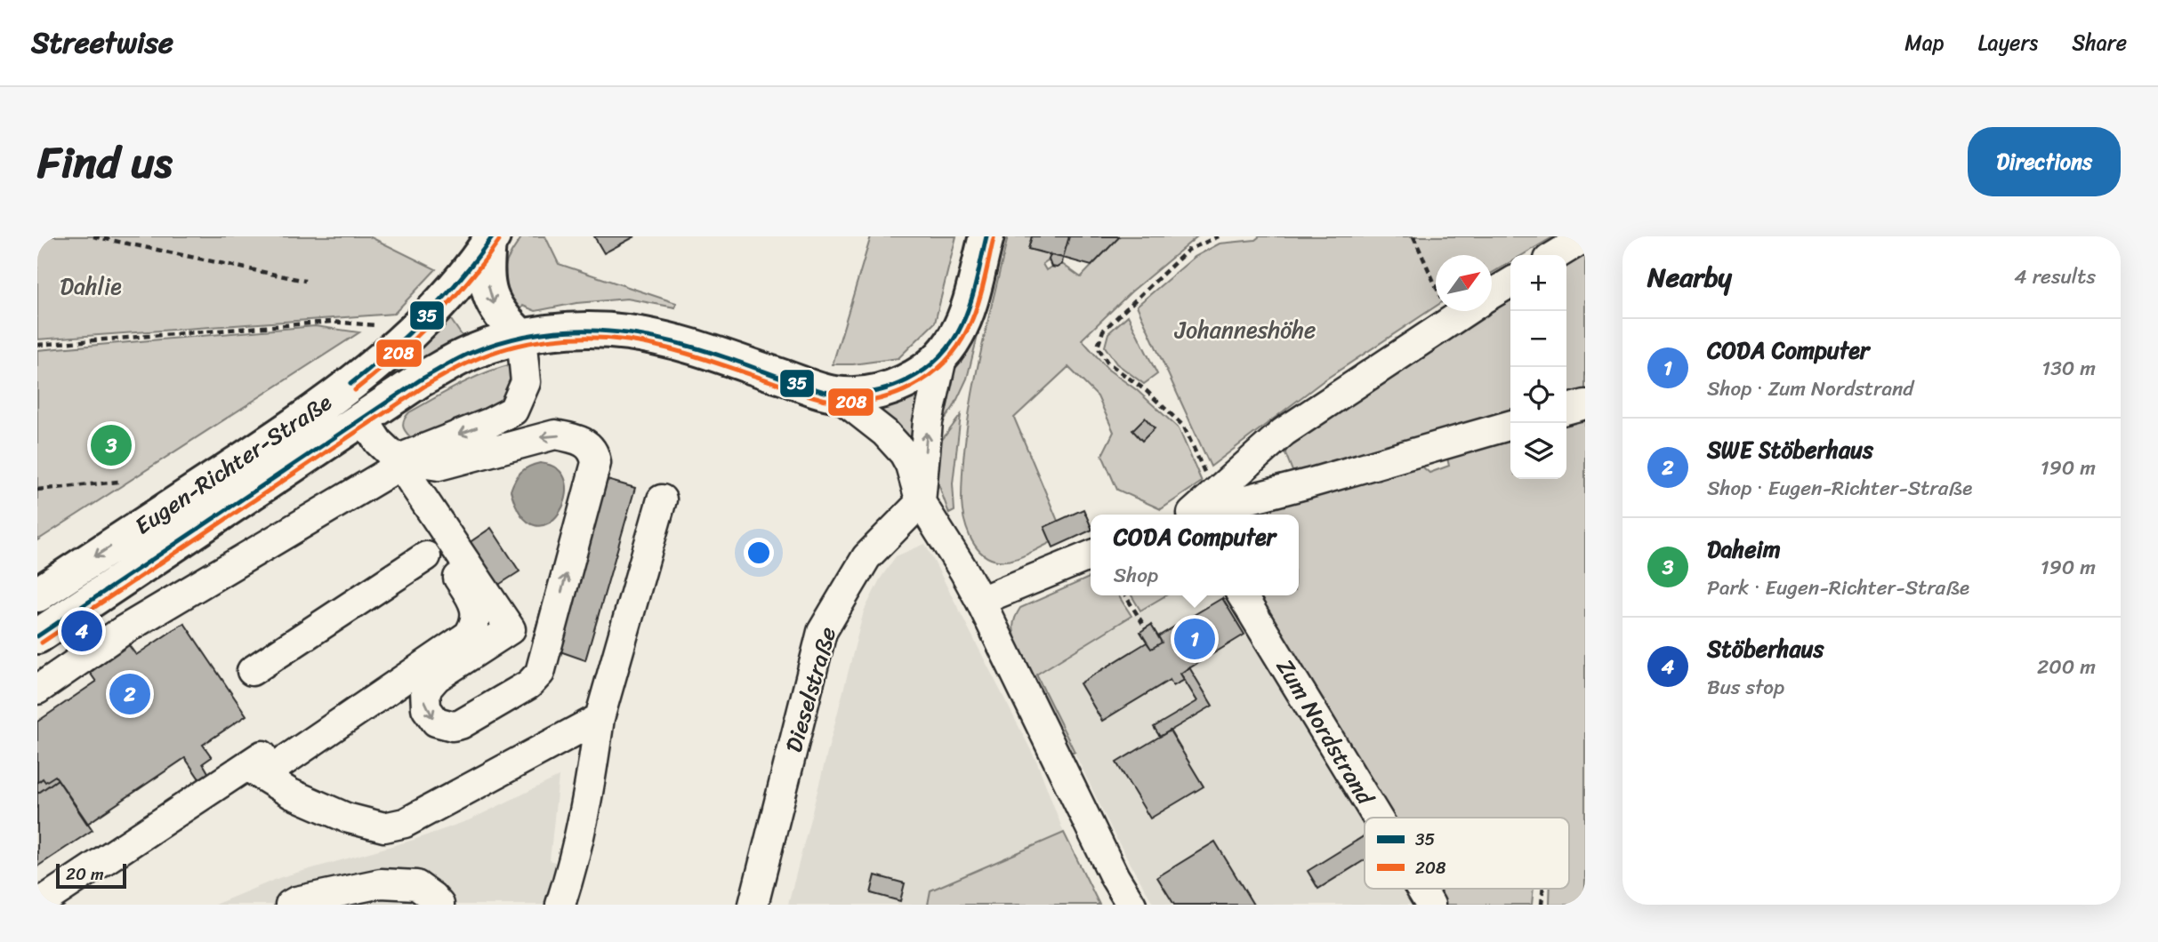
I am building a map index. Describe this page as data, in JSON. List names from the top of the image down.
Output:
{
  "streets": {
    "main road": ["Eugen-Richter-Straße"],
    "street": ["Dieselstraße", "Zum Nordstrand"]
  },
  "parks": ["Dahlie", "Johanneshöhe"],
  "lines": ["transit line 35", "transit line 208"],
  "legend": ["35", "208"],
  "scale_bar": "20 m",
  "north": "top right",
  "page": {
    "header": "Streetwise",
    "nav": ["Map", "Layers", "Share"],
    "title": "Find us",
    "buttons": "Directions",
    "heading": ["Nearby", "4 results"],
    "map_buttons": ["+", "−"],
    "list": [
      {
        "mark": "1",
        "name": "CODA Computer",
        "note": "Shop · Zum Nordstrand",
        "value": "130 m"
      },
      {
        "mark": "2",
        "name": "SWE Stöberhaus",
        "note": "Shop · Eugen-Richter-Straße",
        "value": "190 m"
      },
      {
        "mark": "3",
        "name": "Daheim",
        "note": "Park · Eugen-Richter-Straße",
        "value": "190 m"
      },
      {
        "mark": "4",
        "name": "Stöberhaus",
        "note": "Bus stop",
        "value": "200 m"
      }
    ],
    "pins": [
      "3",
      "4",
      "1",
      "2"
    ],
    "popup": ["CODA Computer", "Shop"],
    "scale": "20 m"
  }
}
